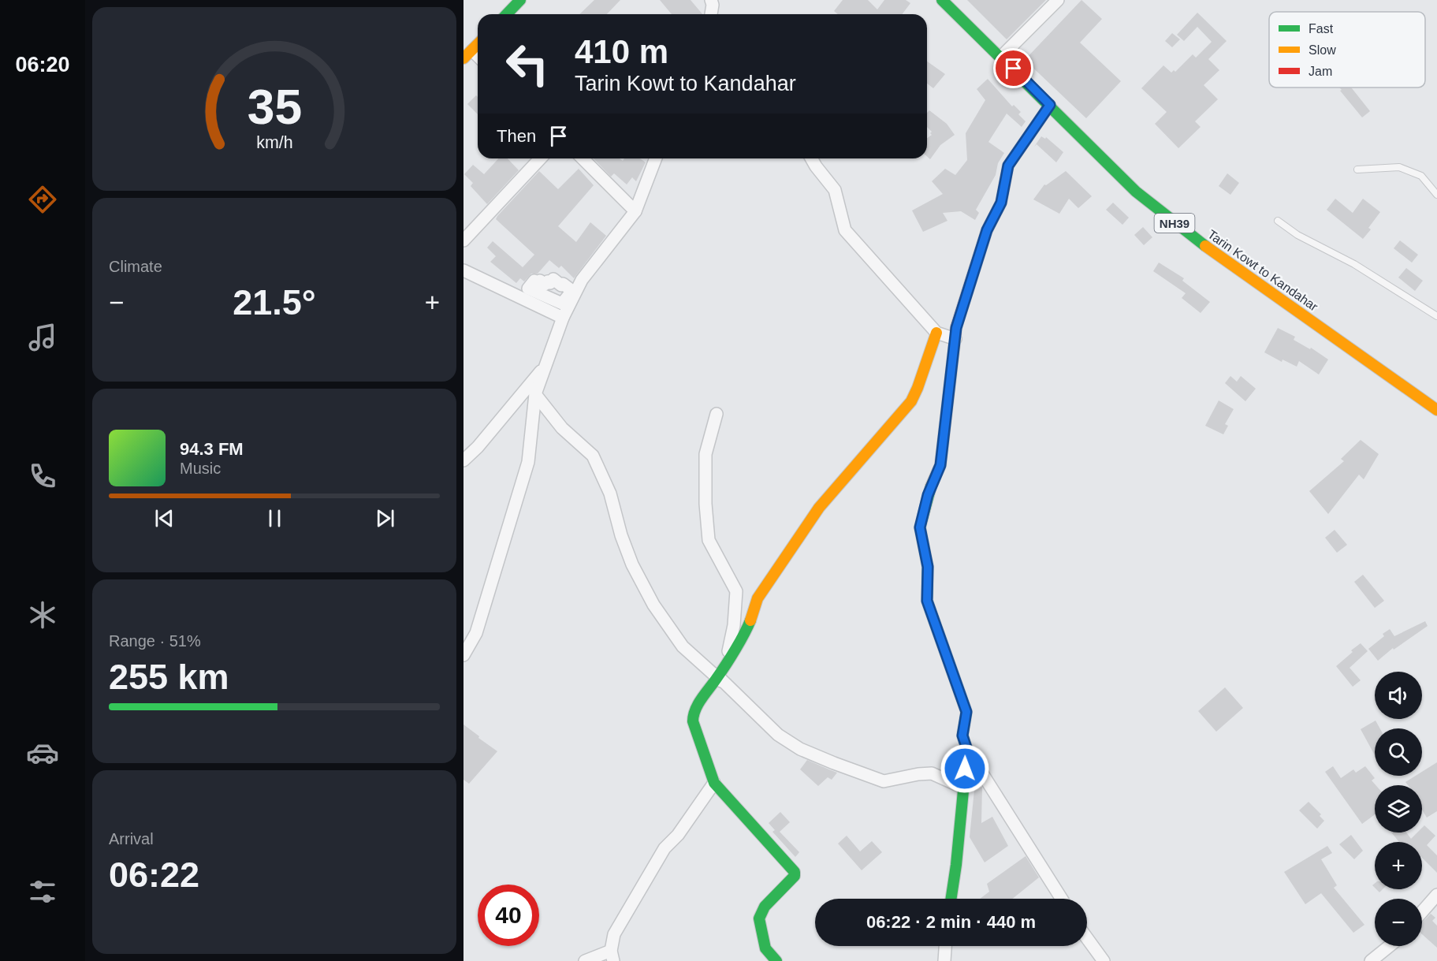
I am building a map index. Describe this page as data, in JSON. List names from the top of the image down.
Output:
{
  "streets": {
    "street": ["NH39", "Tarin Kowt to Kandahar"]
  },
  "legend": ["Fast", "Slow", "Jam"],
  "page": {
    "tabs": "06:20",
    "turn": ["410 m", "Tarin Kowt to Kandahar"],
    "then": "Then",
    "tile": [
      "Climate",
      ["Range · 51%", "255 km"],
      ["Arrival", "06:22"]
    ],
    "heat": ["−", "21.5°", "+"],
    "song": ["94.3 FM", "Music"],
    "map_buttons": ["+", "−"],
    "limit": "40",
    "trip": "06:22 · 2 min · 440 m",
    "gauge": ["35", "km/h"]
  }
}
